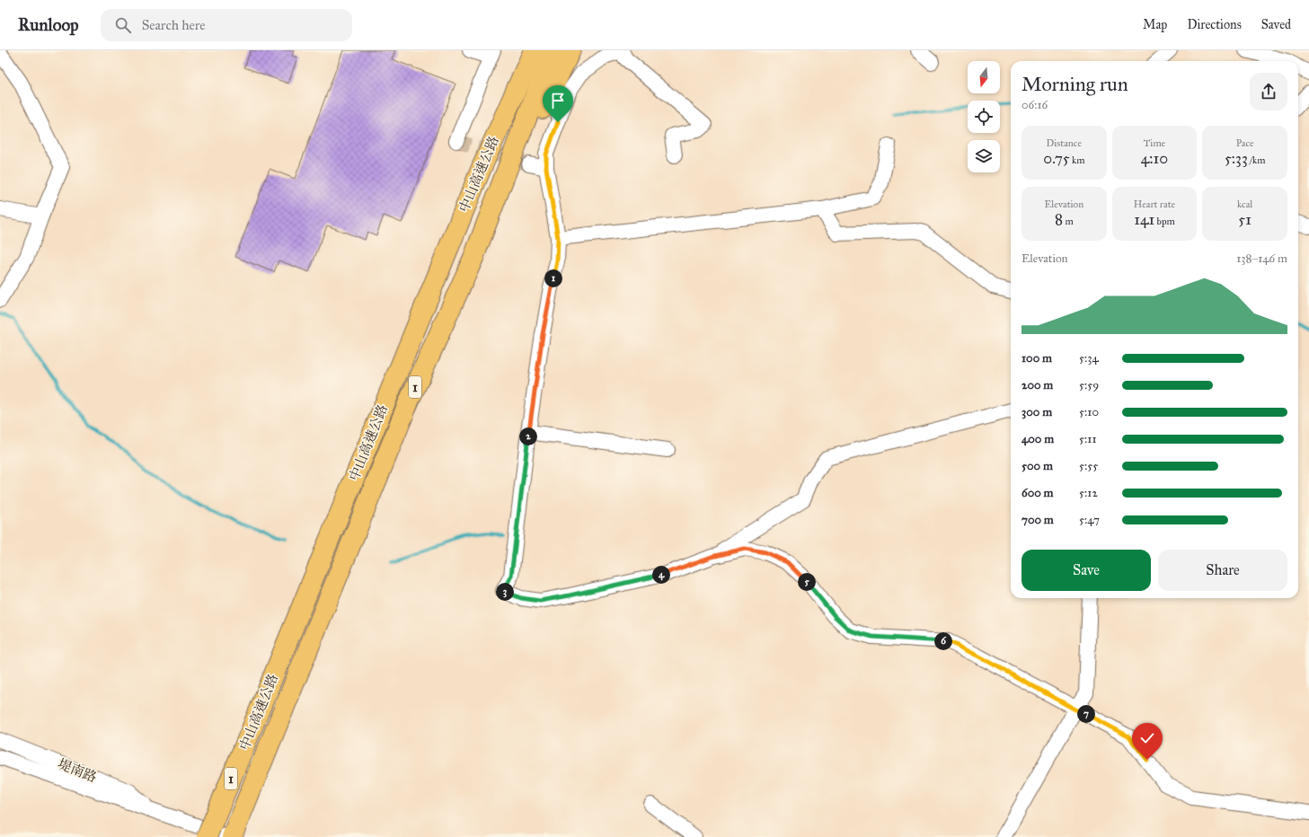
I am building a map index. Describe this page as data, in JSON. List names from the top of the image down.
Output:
{
  "streets": {
    "highway": ["中山高速公路", "1"],
    "street": ["堤南路"]
  },
  "north": "bottom",
  "page": {
    "header": "Runloop",
    "search": "Search here",
    "nav": ["Map", "Directions", "Saved"],
    "heading": ["Morning run", "06:16"],
    "stats": [
      ["Distance", "0.75 km"],
      ["Time", "4:10"],
      ["Pace", "5:33 /km"],
      ["Elevation", "8 m"],
      ["Heart rate", "141 bpm"],
      ["kcal", "51"]
    ],
    "chart": ["Elevation", "138–146 m"],
    "pins": [
      "1",
      "2",
      "4",
      "5",
      "3",
      "6",
      "7"
    ],
    "list": [
      {
        "name": "100 m",
        "note": "5:34"
      },
      {
        "name": "200 m",
        "note": "5:59"
      },
      {
        "name": "300 m",
        "note": "5:10"
      },
      {
        "name": "400 m",
        "note": "5:11"
      },
      {
        "name": "500 m",
        "note": "5:55"
      },
      {
        "name": "600 m",
        "note": "5:12"
      },
      {
        "name": "700 m",
        "note": "5:47"
      }
    ],
    "buttons": ["Save", "Share"]
  }
}
